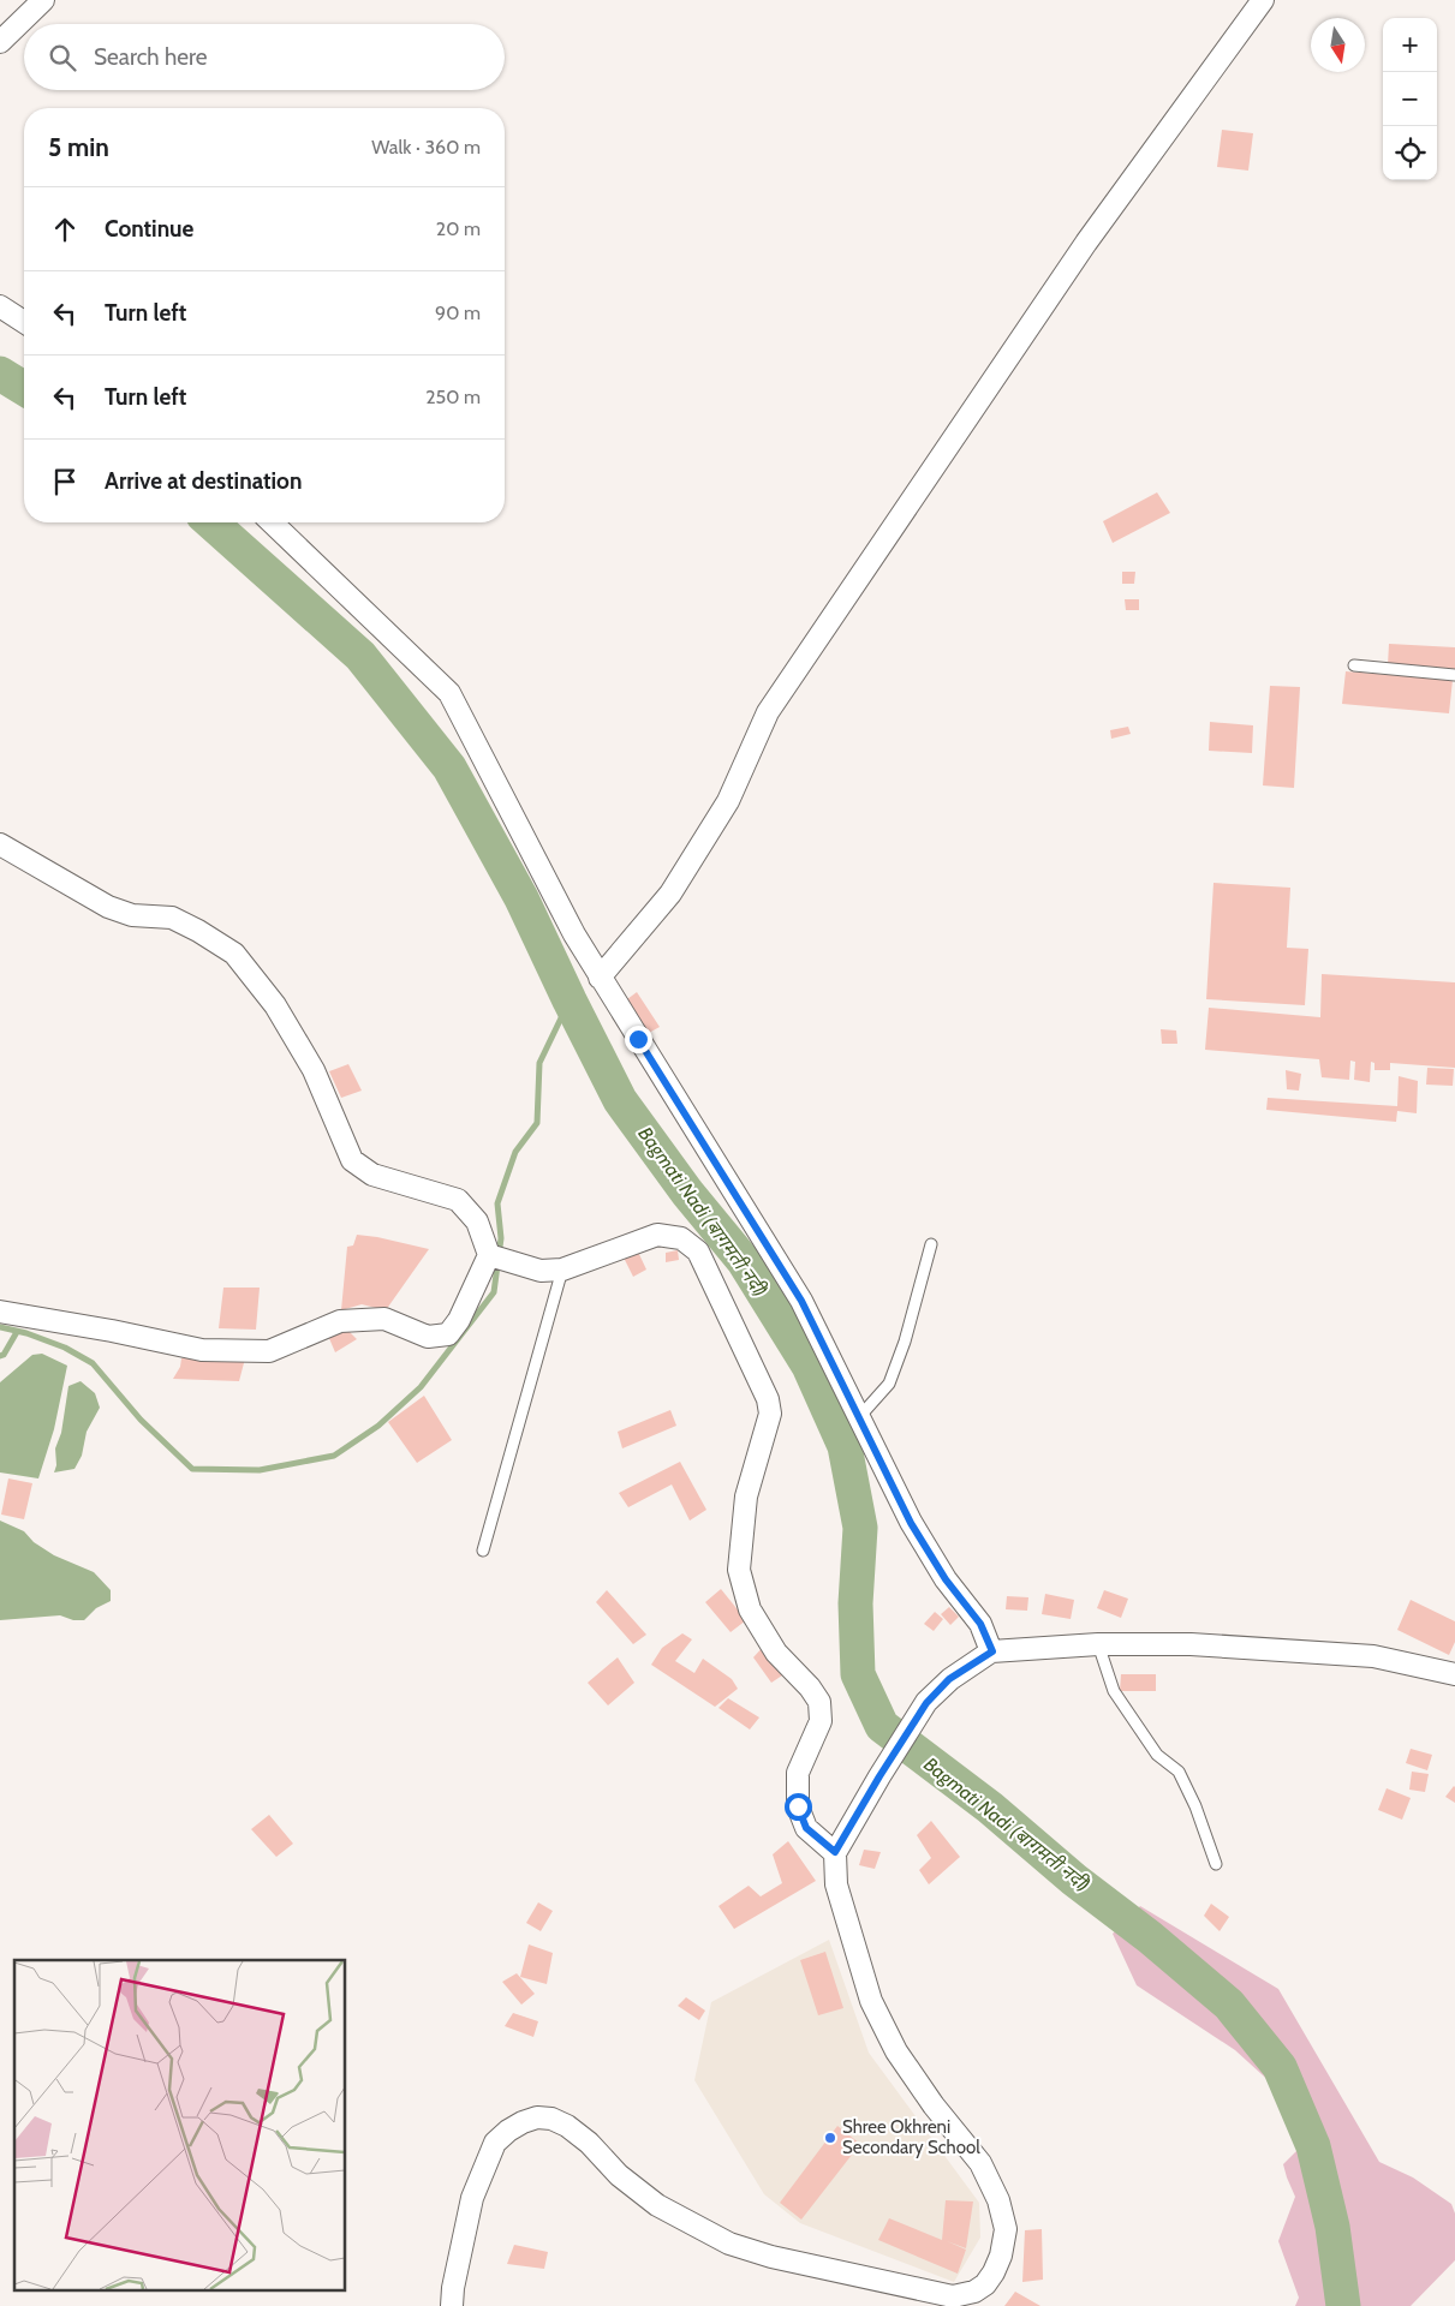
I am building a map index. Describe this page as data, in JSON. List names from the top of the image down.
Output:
{
  "water": ["Bagmati Nadi (बागमती नदी)"],
  "places": ["Shree Okhreni Secondary School"],
  "north": "bottom",
  "page": {
    "map_buttons": ["+", "−"],
    "search": "Search here",
    "heading": ["5 min", "Walk · 360 m"],
    "list": [
      ["Continue", "20 m"],
      ["Turn left", "90 m"],
      ["Turn left", "250 m"],
      "Arrive at destination"
    ]
  }
}
